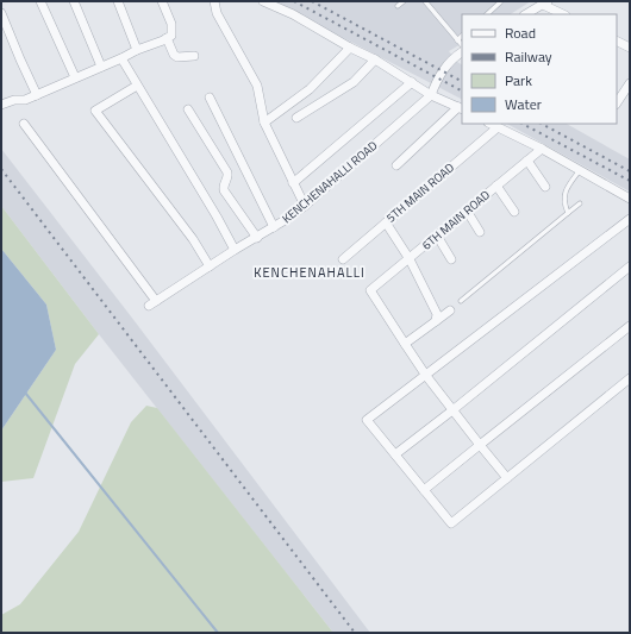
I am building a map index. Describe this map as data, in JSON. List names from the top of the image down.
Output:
{
  "streets": {
    "street": ["KENCHENAHALLI ROAD", "5TH MAIN ROAD", "6TH MAIN ROAD"]
  },
  "districts": ["KENCHENAHALLI"],
  "legend": [
    "Road",
    "Railway",
    "Park",
    "Water"
  ]
}
